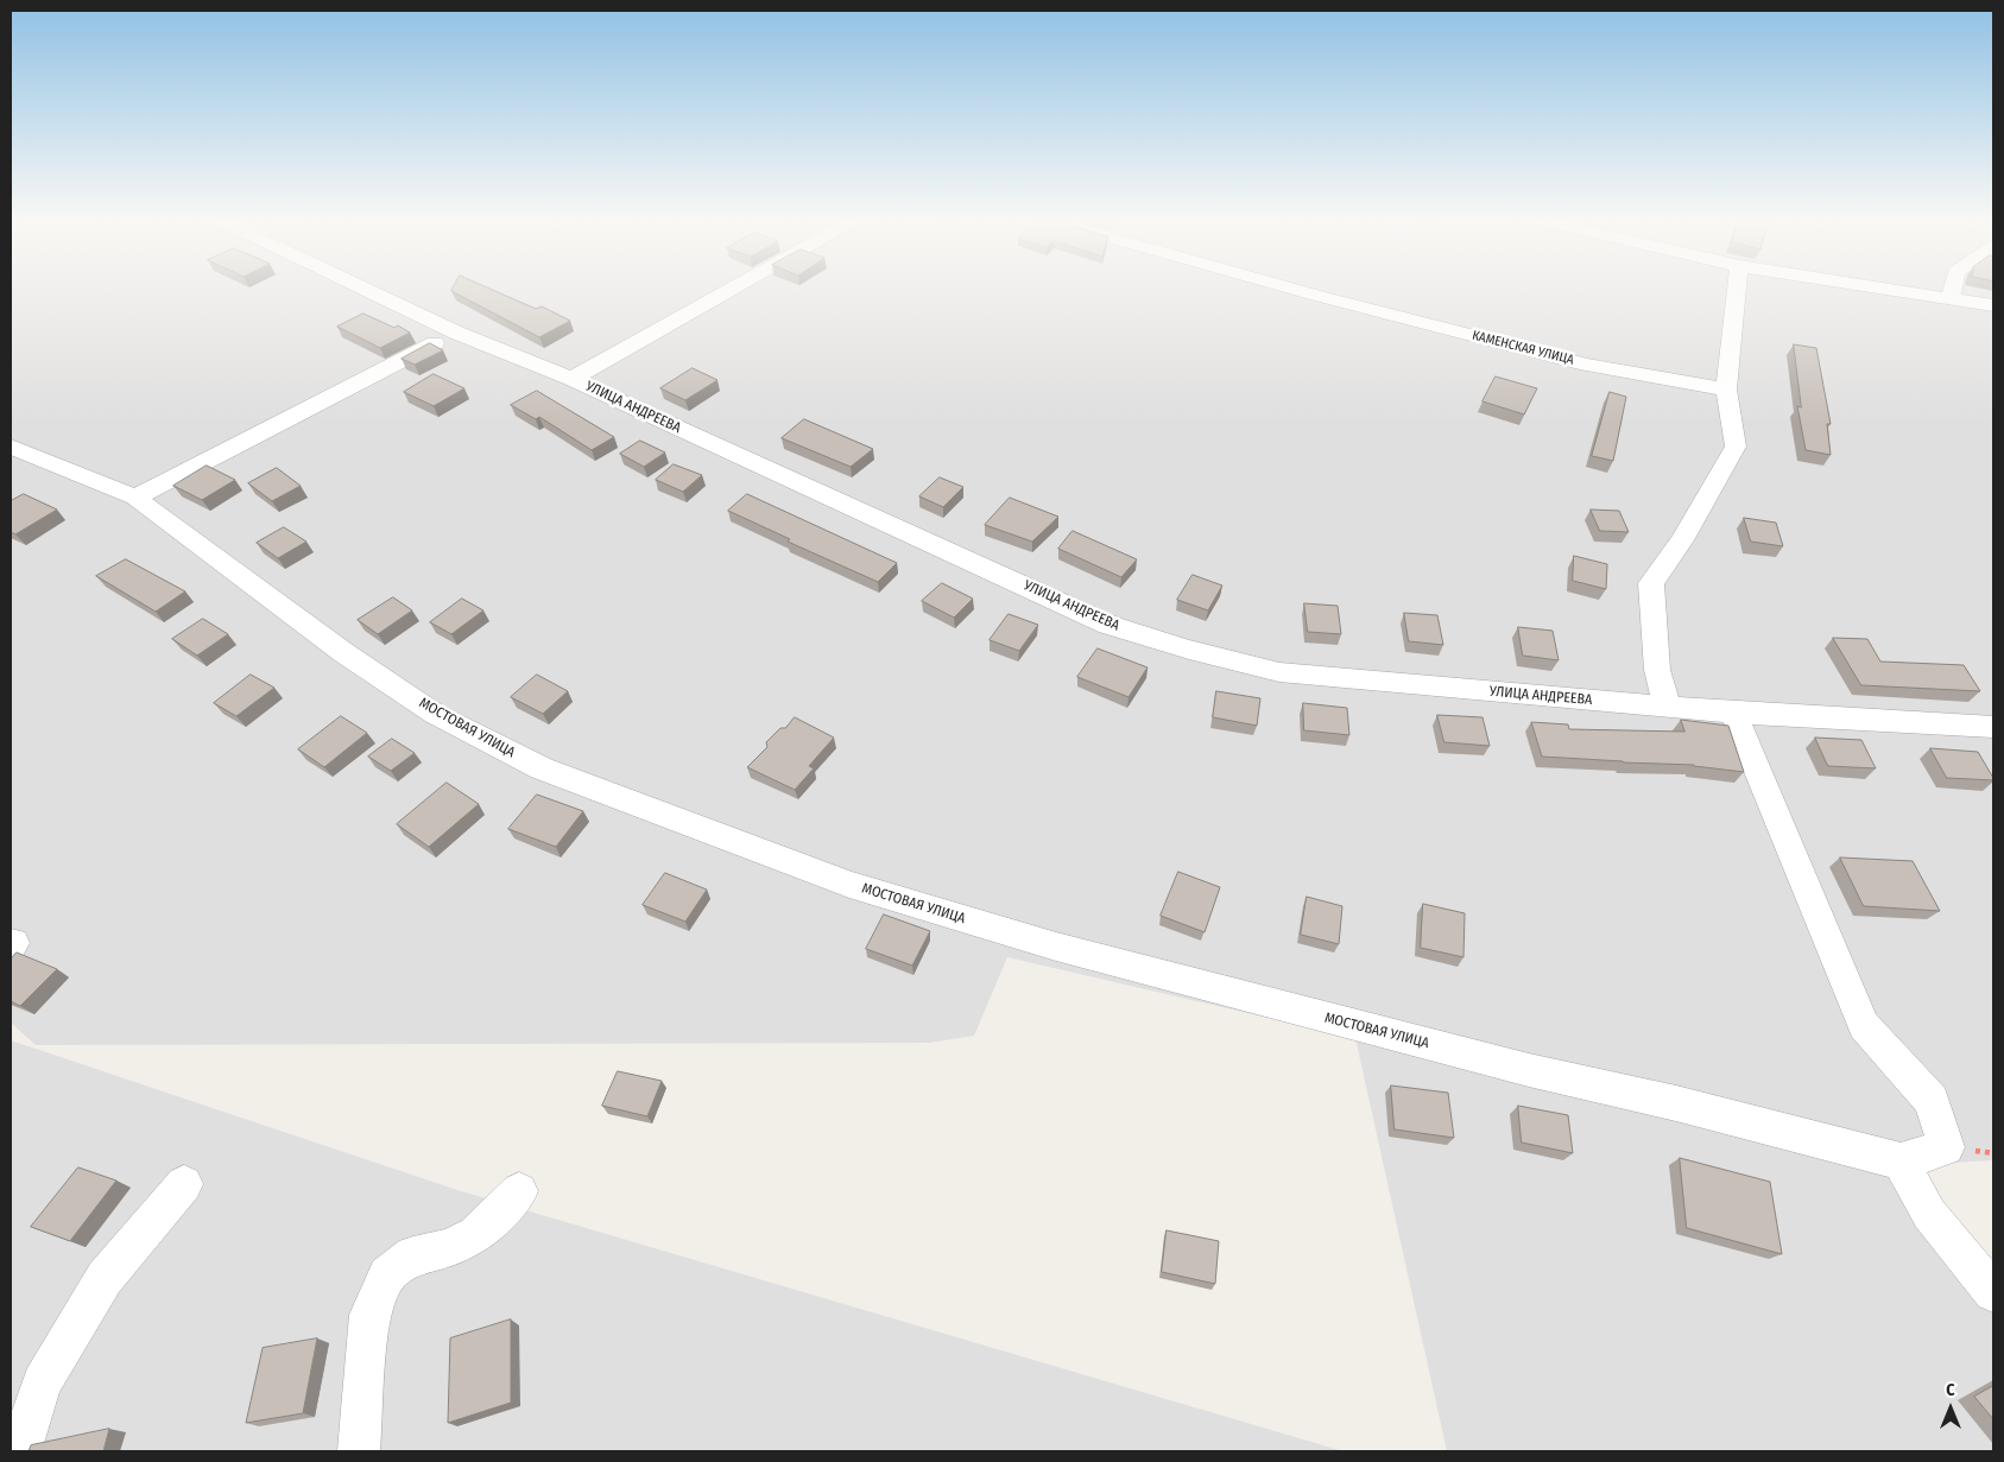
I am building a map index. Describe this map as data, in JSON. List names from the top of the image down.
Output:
{
  "streets": {
    "street": ["КАМЕНСКАЯ УЛИЦА", "УЛИЦА АНДРЕЕВА", "МОСТОВАЯ УЛИЦА"]
  },
  "north": "top"
}
